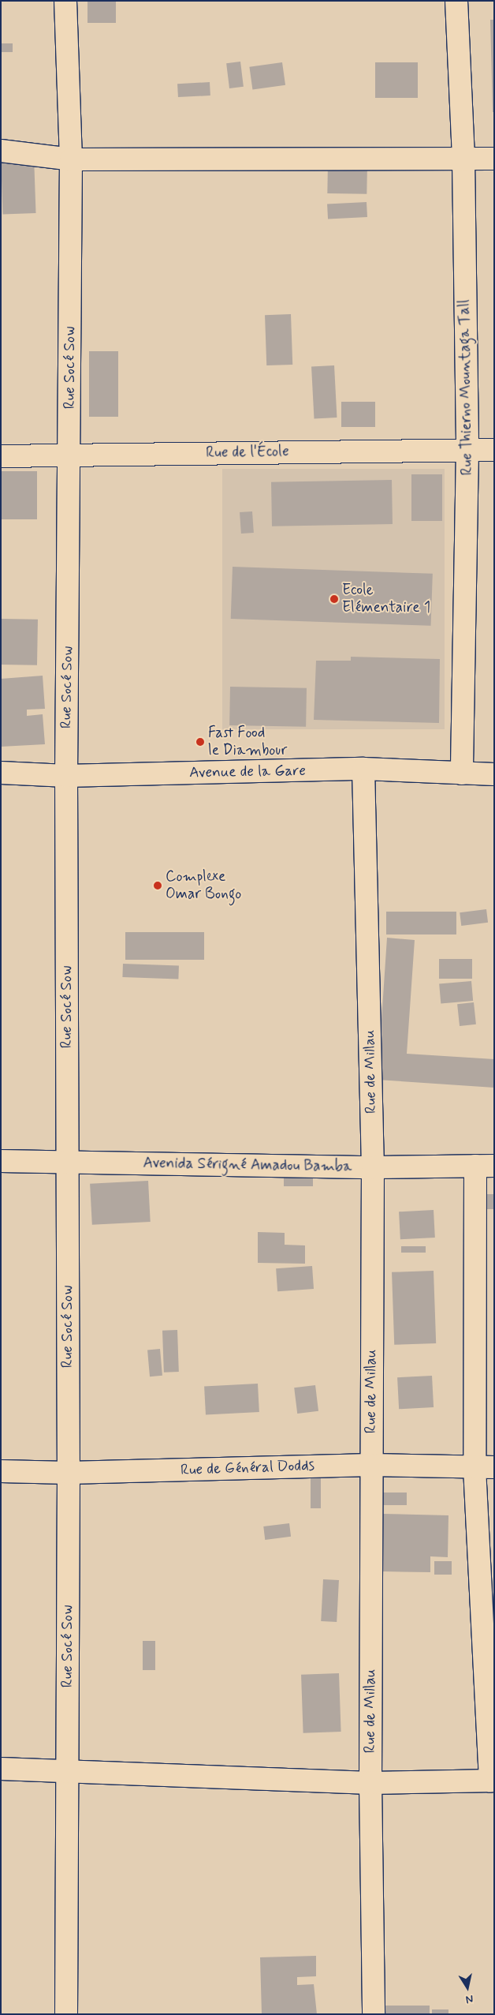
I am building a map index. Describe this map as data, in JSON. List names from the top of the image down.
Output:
{
  "streets": {
    "street": [
      "Rue Socé Sow",
      "Rue Thierno Mountaga Tall",
      "Rue de l'École",
      "Avenue de la Gare",
      "Rue de Millau",
      "Avenida Sérigné Amadou Bamba",
      "Rue de Général Dodds"
    ]
  },
  "crossings": [
    ["Rue Socé Sow", "Rue de l'École"],
    ["Rue Socé Sow", "Avenue de la Gare"],
    ["Rue Socé Sow", "Avenida Sérigné Amadou Bamba"],
    ["Rue Socé Sow", "Rue de Général Dodds"],
    ["Rue Thierno Mountaga Tall", "Rue de l'École"],
    ["Rue Thierno Mountaga Tall", "Avenue de la Gare"],
    ["Avenue de la Gare", "Rue de Millau"],
    ["Rue de Millau", "Avenida Sérigné Amadou Bamba"],
    ["Rue de Millau", "Rue de Général Dodds"]
  ],
  "places": ["Ecole Elémentaire 1", "Fast Food le Diambour", "Complexe Omar Bongo"],
  "north": "bottom"
}
